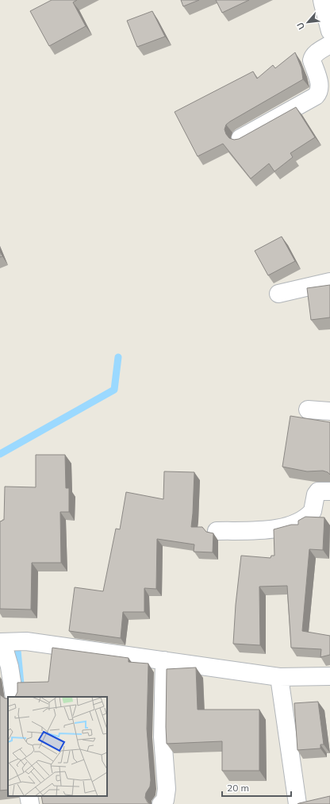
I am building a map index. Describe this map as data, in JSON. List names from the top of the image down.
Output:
{
  "scale_bar": "20 m",
  "north": "bottom left"
}
